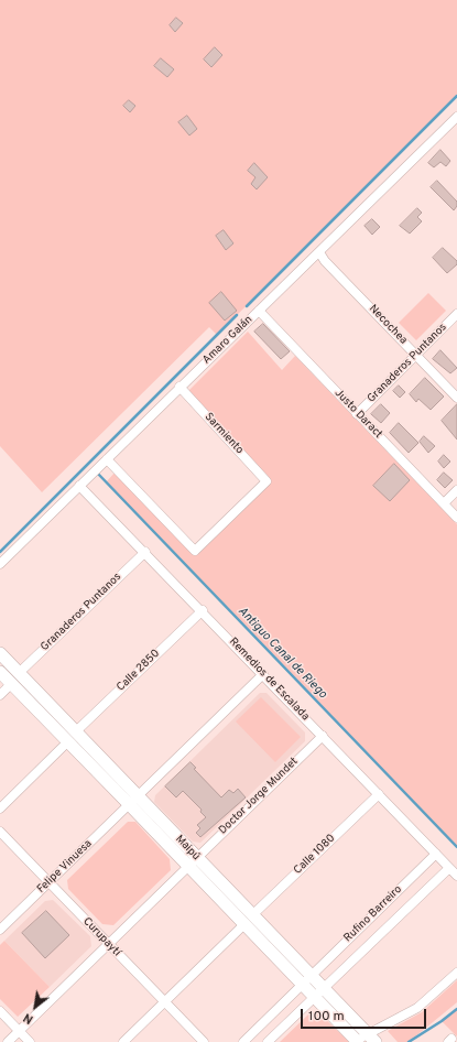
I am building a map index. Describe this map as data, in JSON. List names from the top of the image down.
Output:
{
  "streets": {
    "street": [
      "Necochea",
      "Amaro Galán",
      "Granaderos Puntanos",
      "Justo Daract",
      "Sarmiento",
      "Calle 2850",
      "Remedios de Escalada",
      "Doctor Jorge Mundet",
      "Maipú",
      "Calle 1080",
      "Felipe Vinuesa",
      "Rufino Barreiro",
      "Curupaytí"
    ]
  },
  "crossings": [
    ["Necochea", "Amaro Galán"],
    ["Necochea", "Granaderos Puntanos"],
    ["Amaro Galán", "Justo Daract"],
    ["Amaro Galán", "Sarmiento"],
    ["Amaro Galán", "Remedios de Escalada"],
    ["Granaderos Puntanos", "Justo Daract"],
    ["Granaderos Puntanos", "Remedios de Escalada"],
    ["Granaderos Puntanos", "Maipú"],
    ["Calle 2850", "Remedios de Escalada"],
    ["Calle 2850", "Maipú"],
    ["Remedios de Escalada", "Doctor Jorge Mundet"],
    ["Remedios de Escalada", "Calle 1080"],
    ["Remedios de Escalada", "Felipe Vinuesa"],
    ["Remedios de Escalada", "Rufino Barreiro"],
    ["Doctor Jorge Mundet", "Maipú"],
    ["Doctor Jorge Mundet", "Curupaytí"],
    ["Maipú", "Calle 1080"],
    ["Maipú", "Felipe Vinuesa"],
    ["Maipú", "Rufino Barreiro"],
    ["Calle 1080", "Curupaytí"],
    ["Felipe Vinuesa", "Curupaytí"]
  ],
  "water": ["Antiguo Canal de Riego"],
  "scale_bar": "100 m",
  "north": "bottom left"
}
